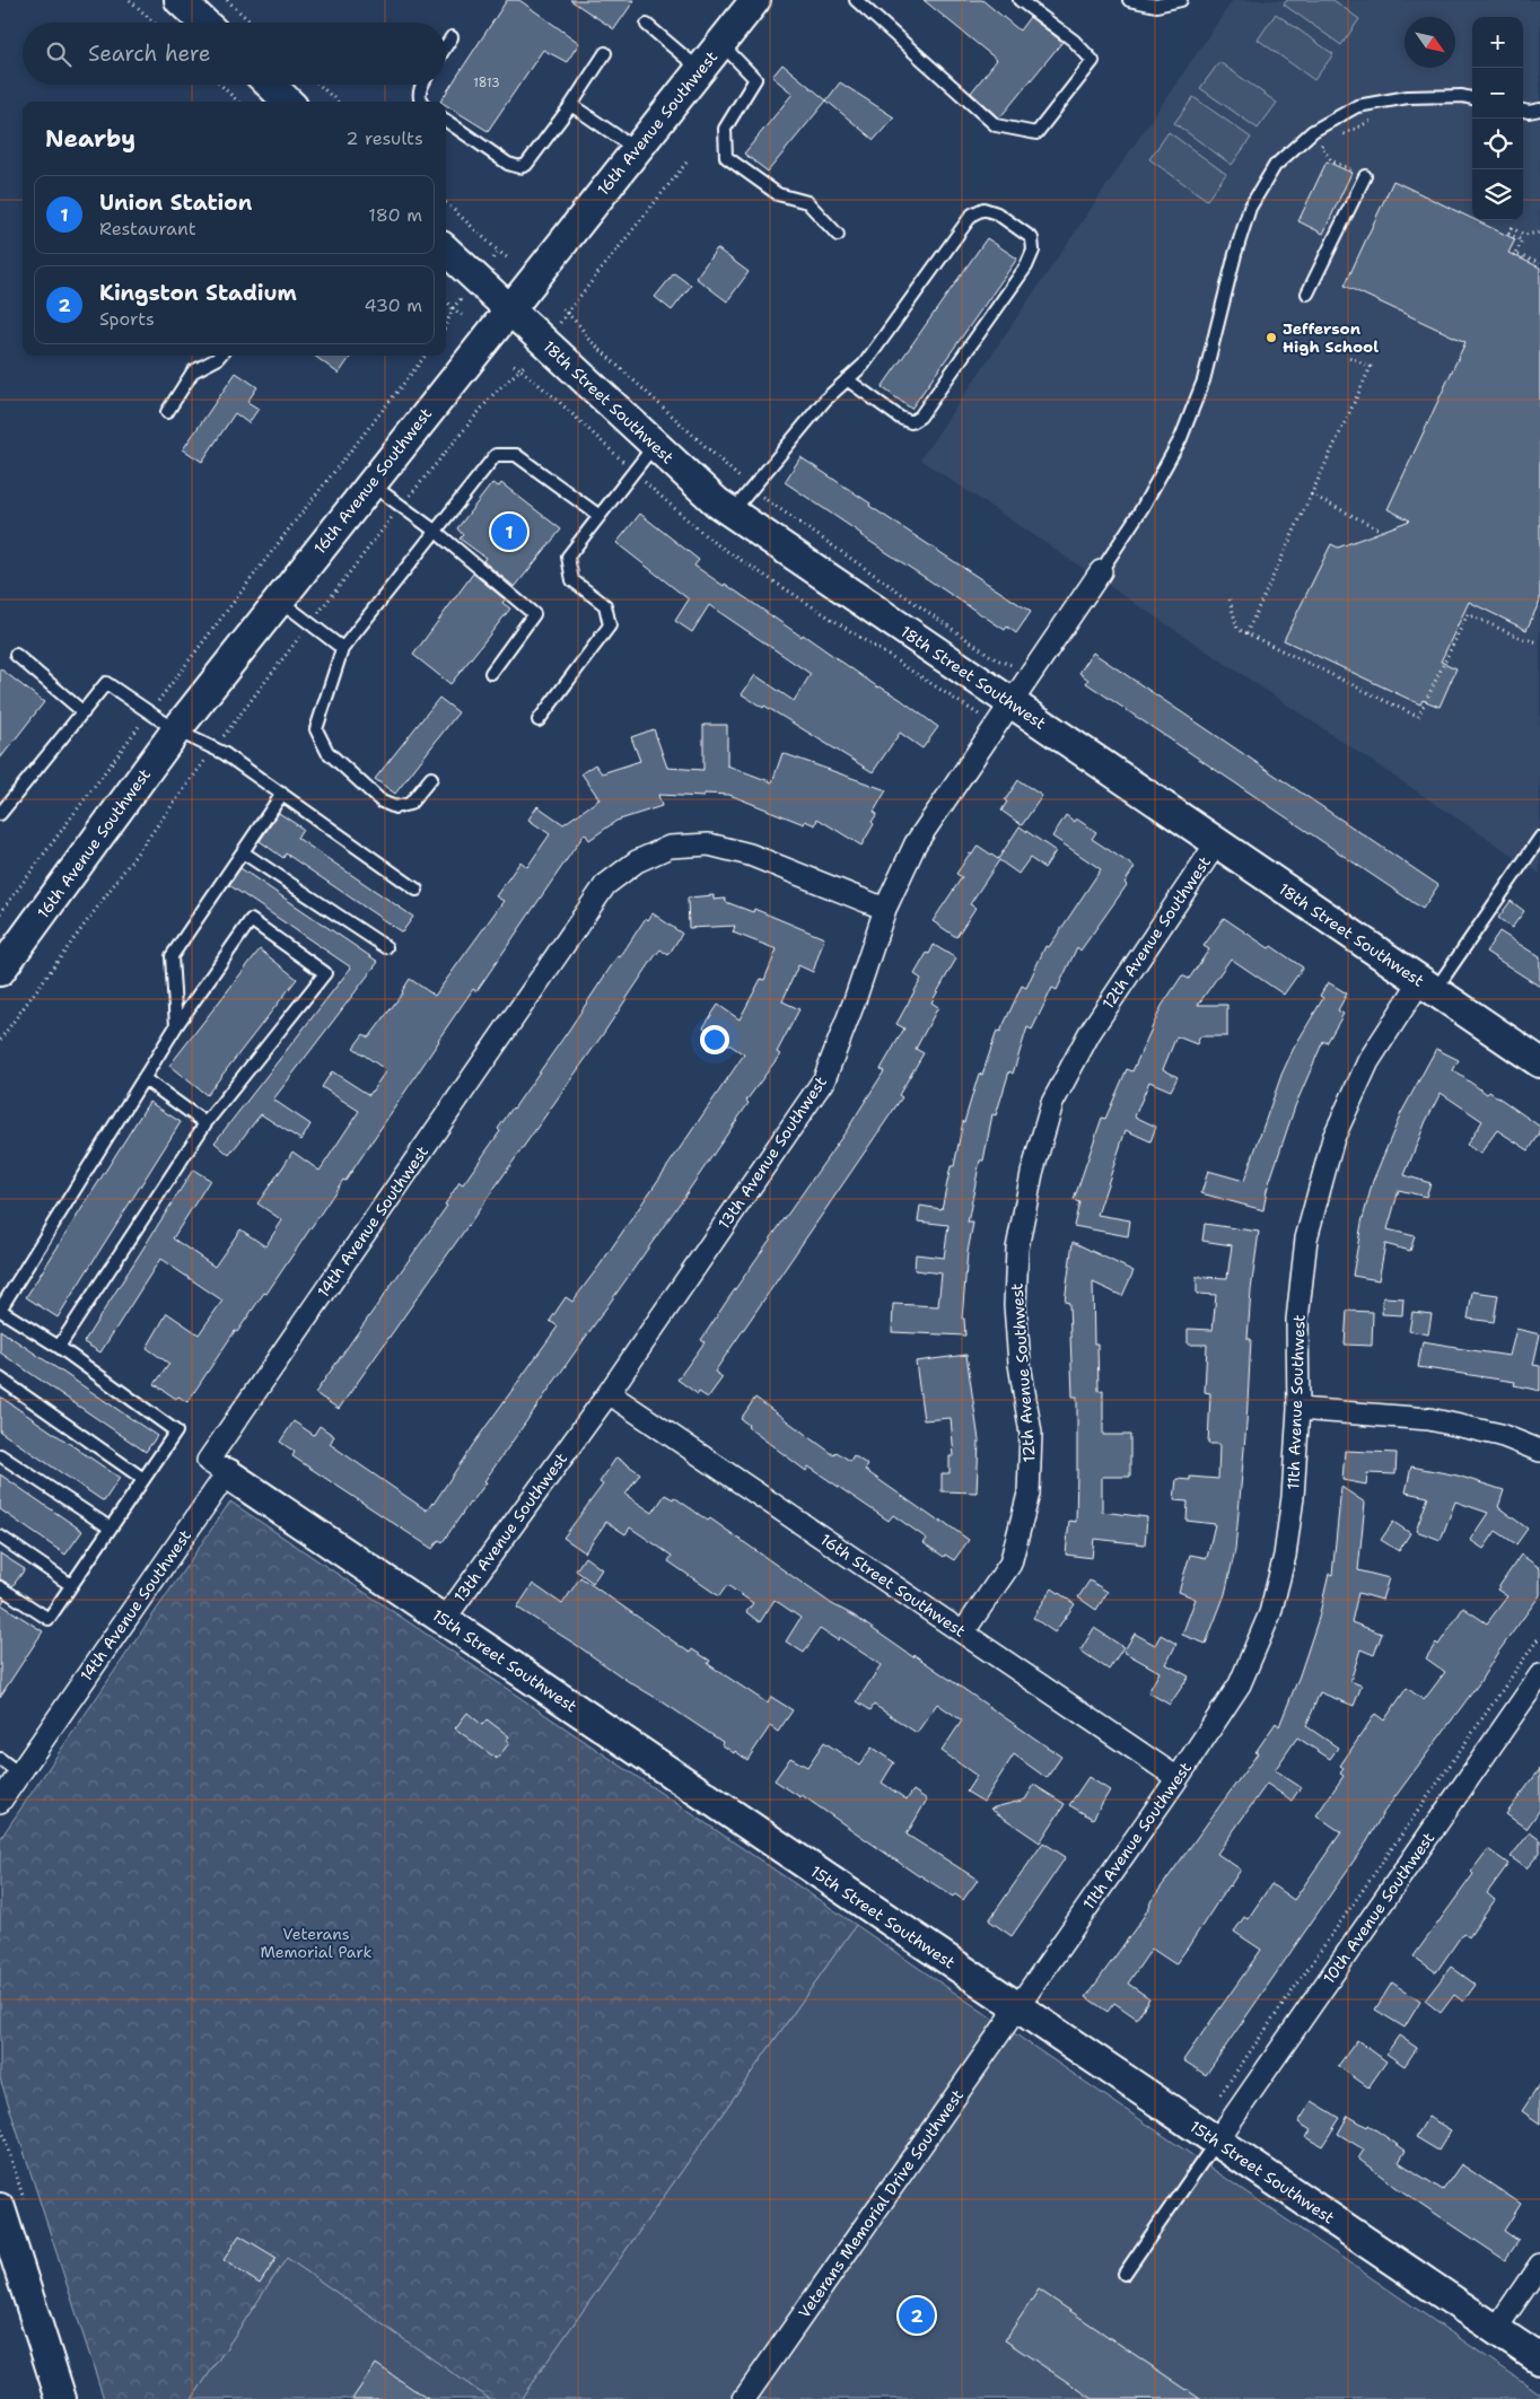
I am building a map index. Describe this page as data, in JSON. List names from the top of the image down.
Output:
{
  "streets": {
    "street": [
      "16th Avenue Southwest",
      "18th Street Southwest",
      "12th Avenue Southwest",
      "13th Avenue Southwest",
      "14th Avenue Southwest",
      "11th Avenue Southwest",
      "16th Street Southwest",
      "15th Street Southwest",
      "10th Avenue Southwest",
      "Veterans Memorial Drive Southwest"
    ]
  },
  "crossings": [
    ["16th Avenue Southwest", "18th Street Southwest"],
    ["18th Street Southwest", "12th Avenue Southwest"],
    ["18th Street Southwest", "13th Avenue Southwest"],
    ["18th Street Southwest", "11th Avenue Southwest"],
    ["12th Avenue Southwest", "16th Street Southwest"],
    ["13th Avenue Southwest", "14th Avenue Southwest"],
    ["13th Avenue Southwest", "16th Street Southwest"],
    ["13th Avenue Southwest", "15th Street Southwest"],
    ["14th Avenue Southwest", "15th Street Southwest"],
    ["11th Avenue Southwest", "16th Street Southwest"],
    ["11th Avenue Southwest", "15th Street Southwest"],
    ["11th Avenue Southwest", "Veterans Memorial Drive Southwest"],
    ["15th Street Southwest", "10th Avenue Southwest"],
    ["15th Street Southwest", "Veterans Memorial Drive Southwest"]
  ],
  "parks": ["Veterans Memorial Park"],
  "places": ["Jefferson High School"],
  "house_numbers": ["1813"],
  "north": "bottom right",
  "page": {
    "map_buttons": ["+", "−"],
    "search": "Search here",
    "heading": ["Nearby", "2 results"],
    "list": [
      {
        "mark": "1",
        "name": "Union Station",
        "note": "Restaurant",
        "value": "180 m"
      },
      {
        "mark": "2",
        "name": "Kingston Stadium",
        "note": "Sports",
        "value": "430 m"
      }
    ],
    "pins": ["1", "2"]
  }
}
